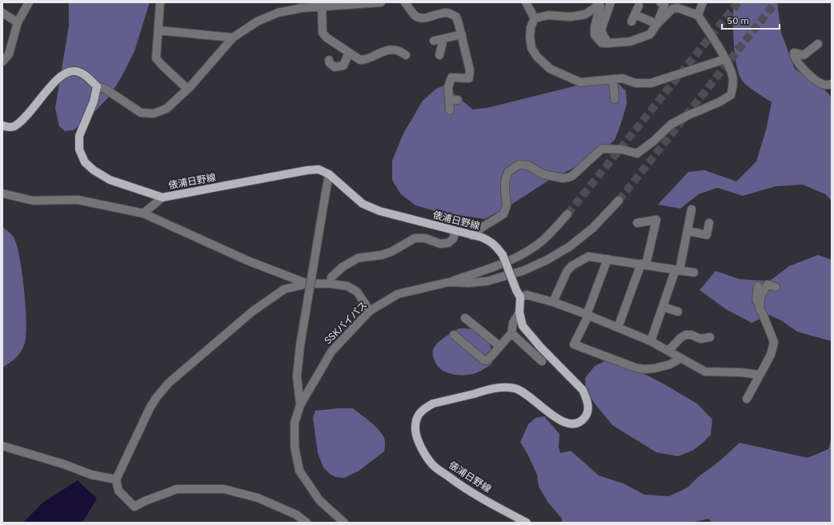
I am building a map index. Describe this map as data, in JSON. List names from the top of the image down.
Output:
{
  "streets": {
    "main road": ["俵浦日野線"],
    "street": ["SSKバイパス"]
  },
  "scale_bar": "50 m"
}
